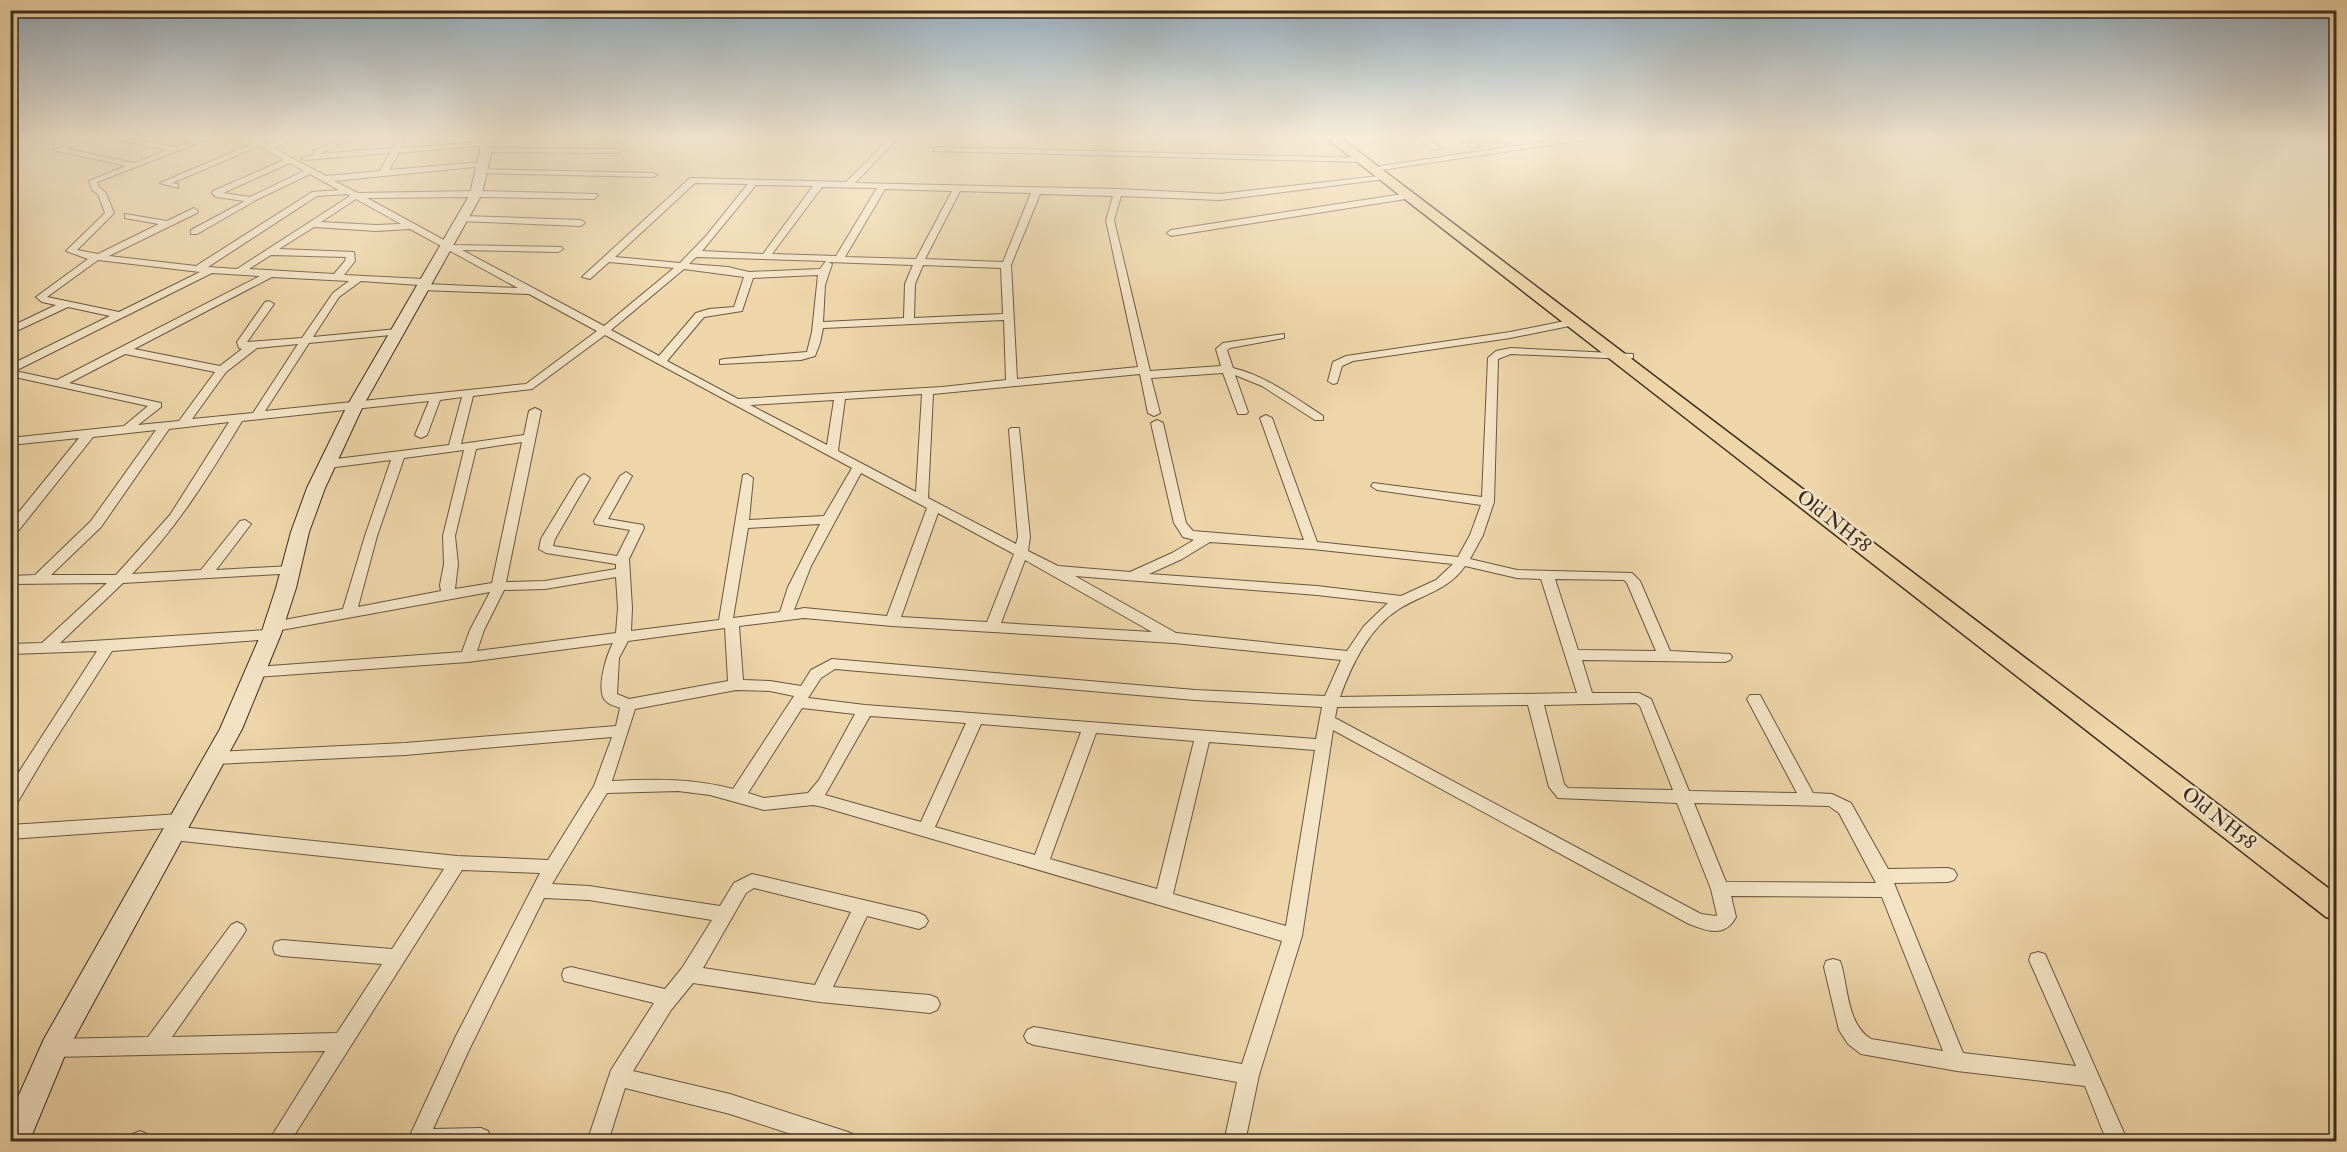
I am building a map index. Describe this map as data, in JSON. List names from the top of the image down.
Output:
{
  "streets": {
    "main road": ["Old NH58"]
  }
}
